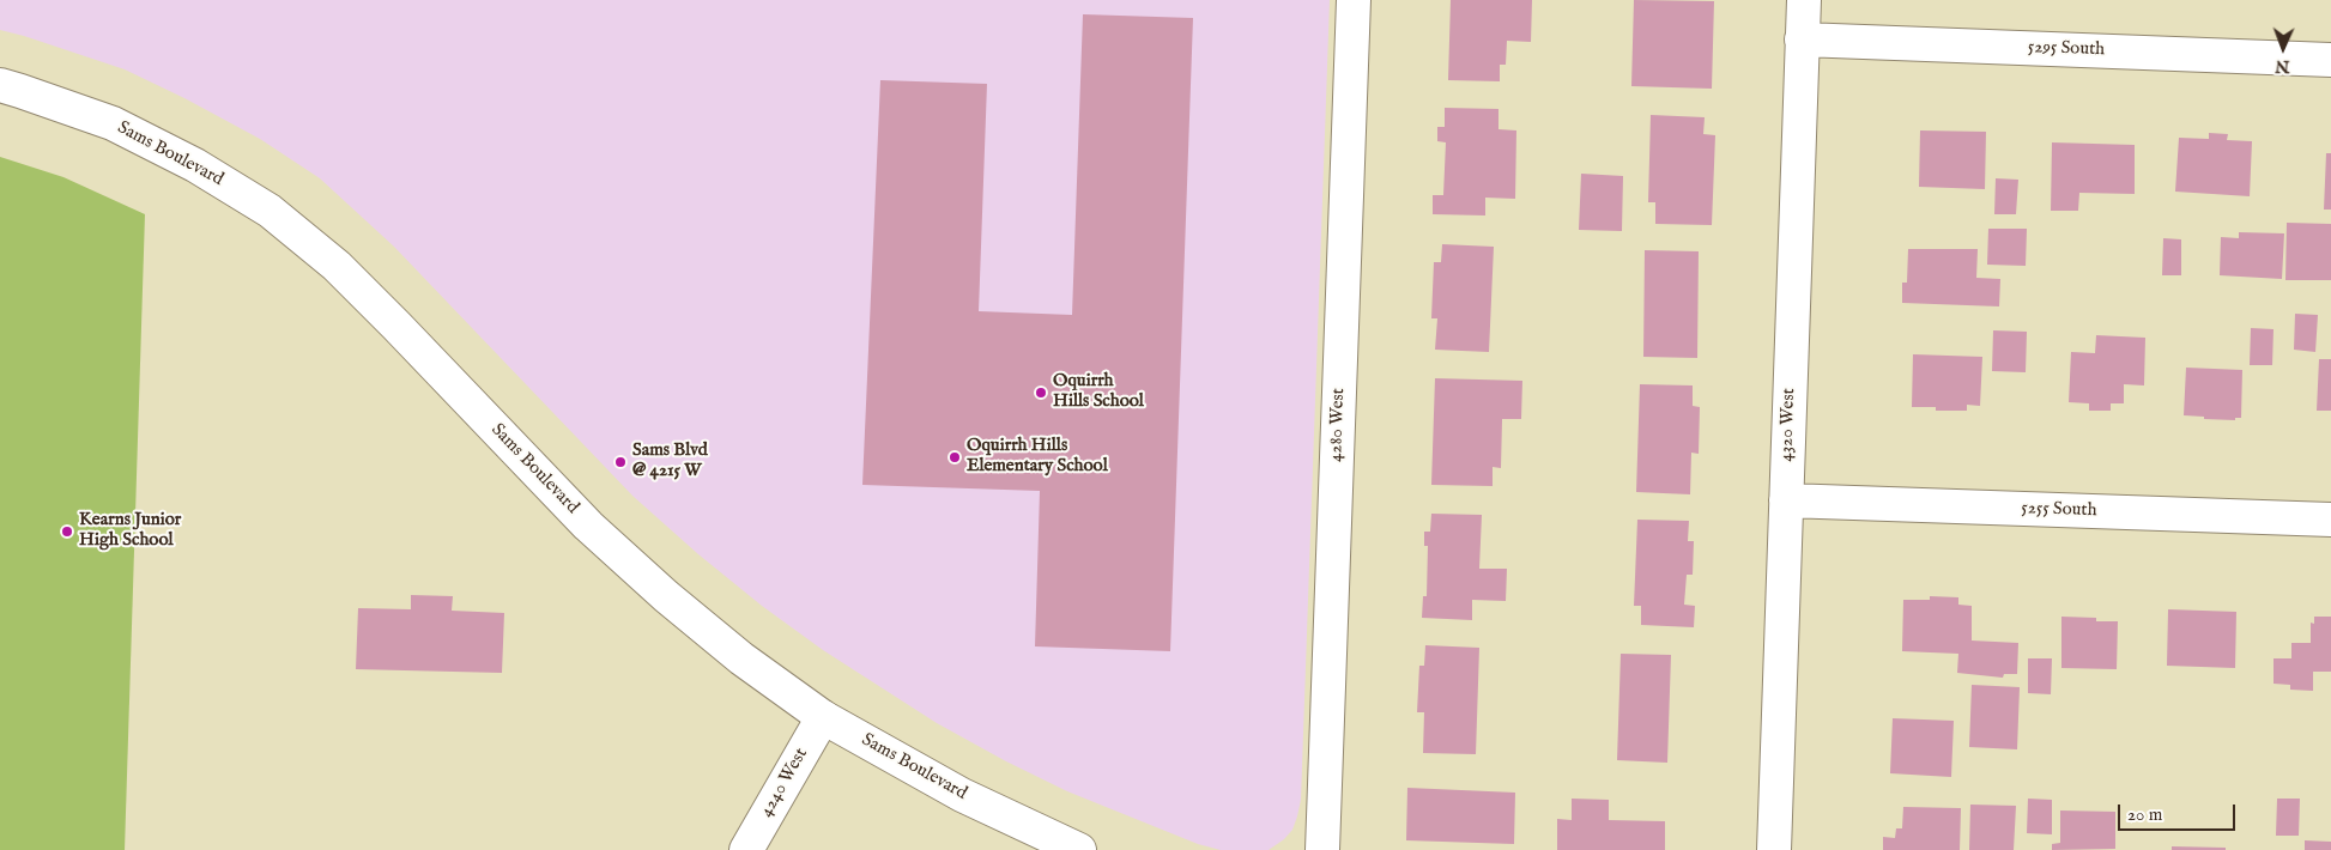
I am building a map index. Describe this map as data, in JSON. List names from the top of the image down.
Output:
{
  "streets": {
    "street": [
      "5295 South",
      "Sams Boulevard",
      "4280 West",
      "4320 West",
      "5255 South",
      "4240 West"
    ]
  },
  "crossings": [
    ["5295 South", "4320 West"],
    ["Sams Boulevard", "4240 West"],
    ["4320 West", "5255 South"]
  ],
  "places": [
    "Oquirrh Hills School",
    "Oquirrh Hills Elementary School",
    "Sams Blvd @ 4215 W",
    "Kearns Junior High School"
  ],
  "scale_bar": "20 m",
  "north": "bottom"
}
